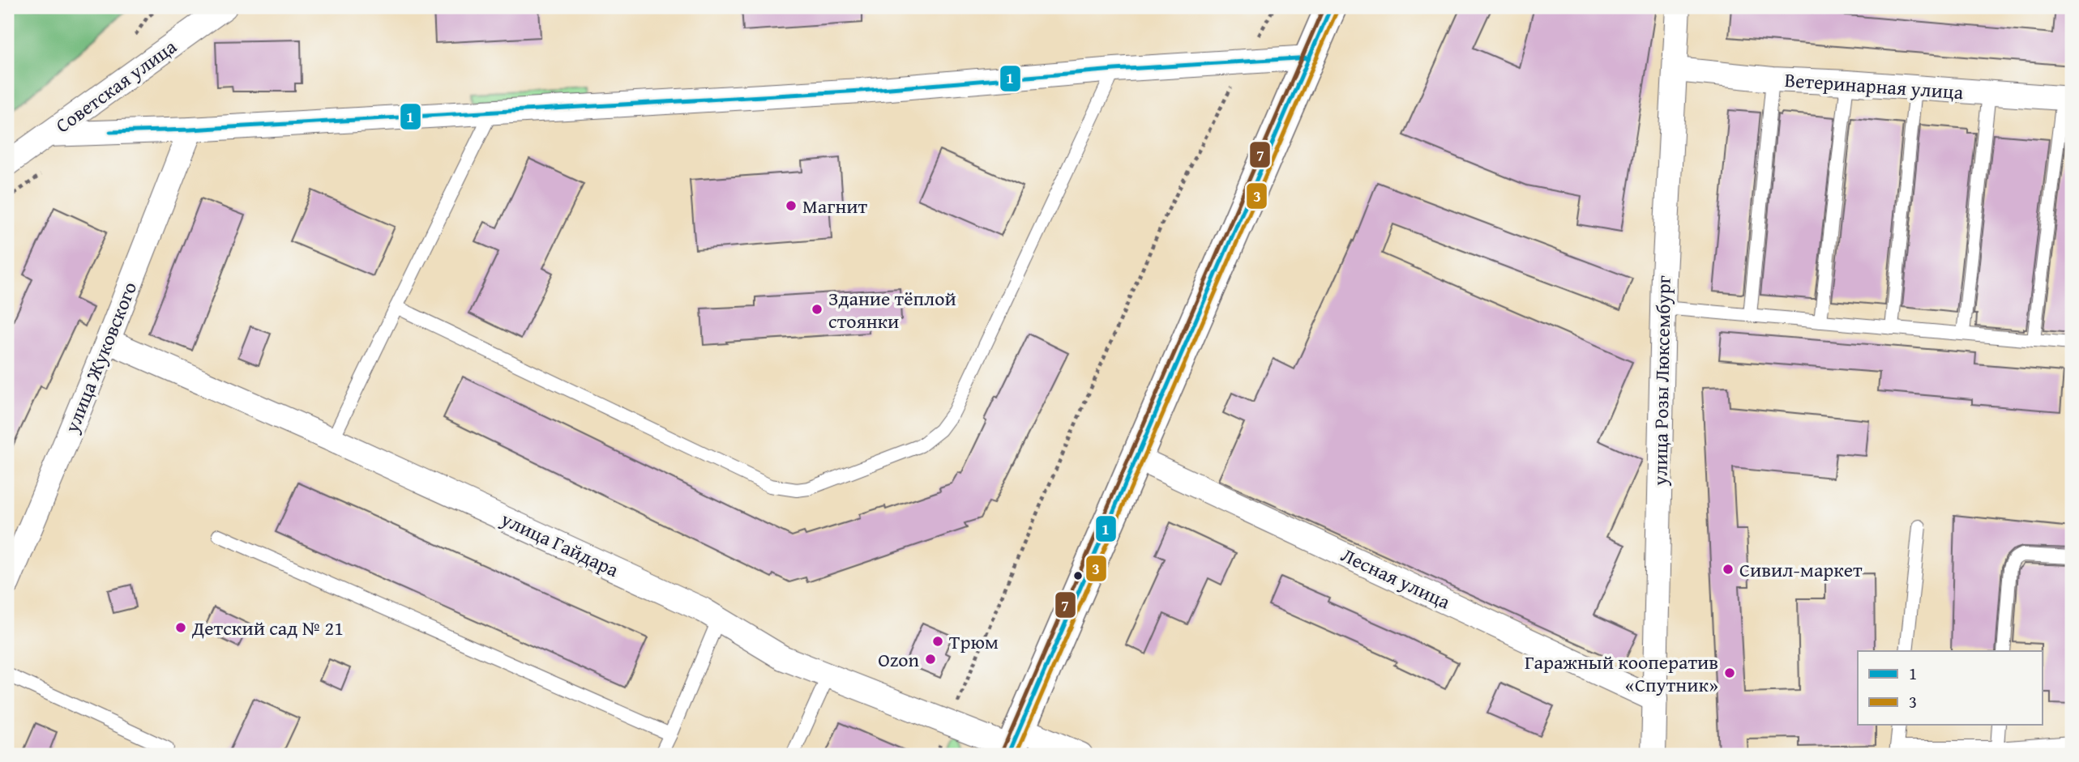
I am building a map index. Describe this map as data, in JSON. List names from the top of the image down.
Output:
{
  "streets": {
    "street": [
      "Советская улица",
      "Ветеринарная улица",
      "улица Жуковского",
      "улица Розы Люксембург",
      "улица Гайдара",
      "Лесная улица"
    ]
  },
  "crossings": [
    ["Ветеринарная улица", "улица Розы Люксембург"],
    ["улица Жуковского", "улица Гайдара"],
    ["улица Розы Люксембург", "Лесная улица"]
  ],
  "places": [
    "Магнит",
    "Здание тёплой стоянки",
    "Сивил-маркет",
    "Детский сад № 21",
    "Трюм",
    "Ozon",
    "Гаражный кооператив «Спутник»"
  ],
  "lines": ["transit line 1", "transit line 7", "transit line 3"],
  "legend": ["1", "3"]
}
